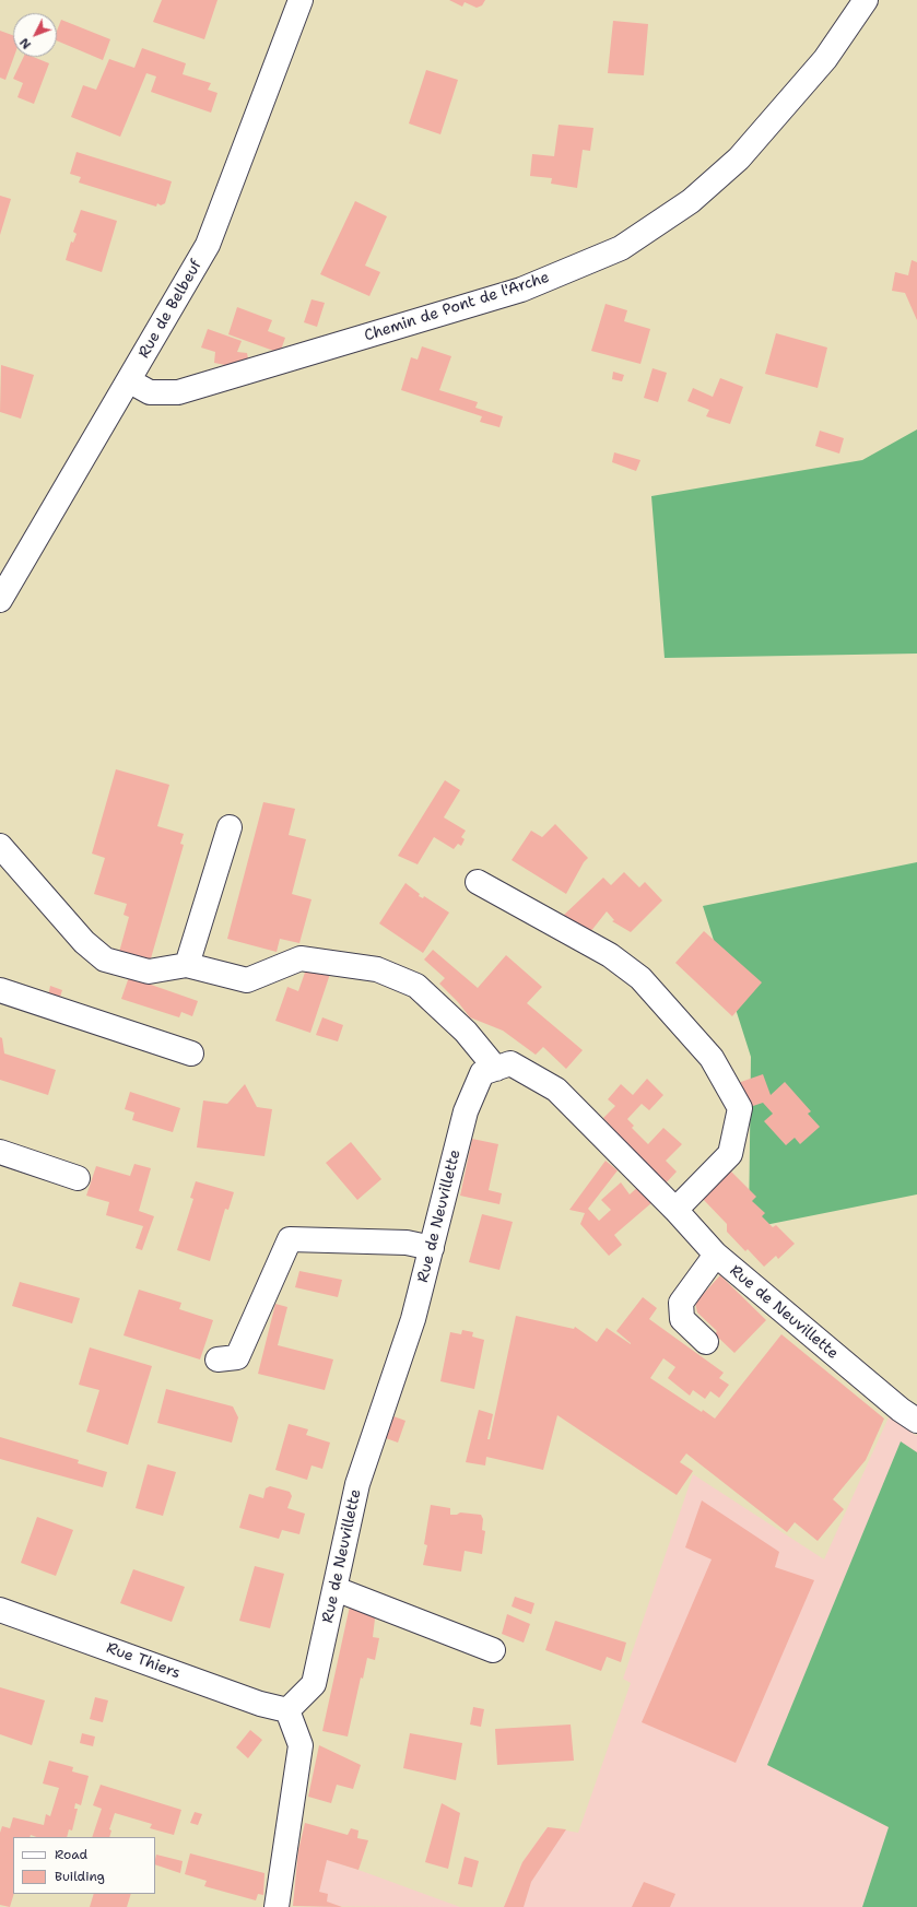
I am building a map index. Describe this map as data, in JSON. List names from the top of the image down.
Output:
{
  "streets": {
    "street": [
      "Chemin de Pont de l'Arche",
      "Rue de Belbeuf",
      "Rue de Neuvillette",
      "Rue Thiers"
    ]
  },
  "crossings": [
    ["Chemin de Pont de l'Arche", "Rue de Belbeuf"],
    ["Rue de Neuvillette", "Rue Thiers"]
  ],
  "legend": ["Road", "Building"],
  "north": "bottom left"
}
